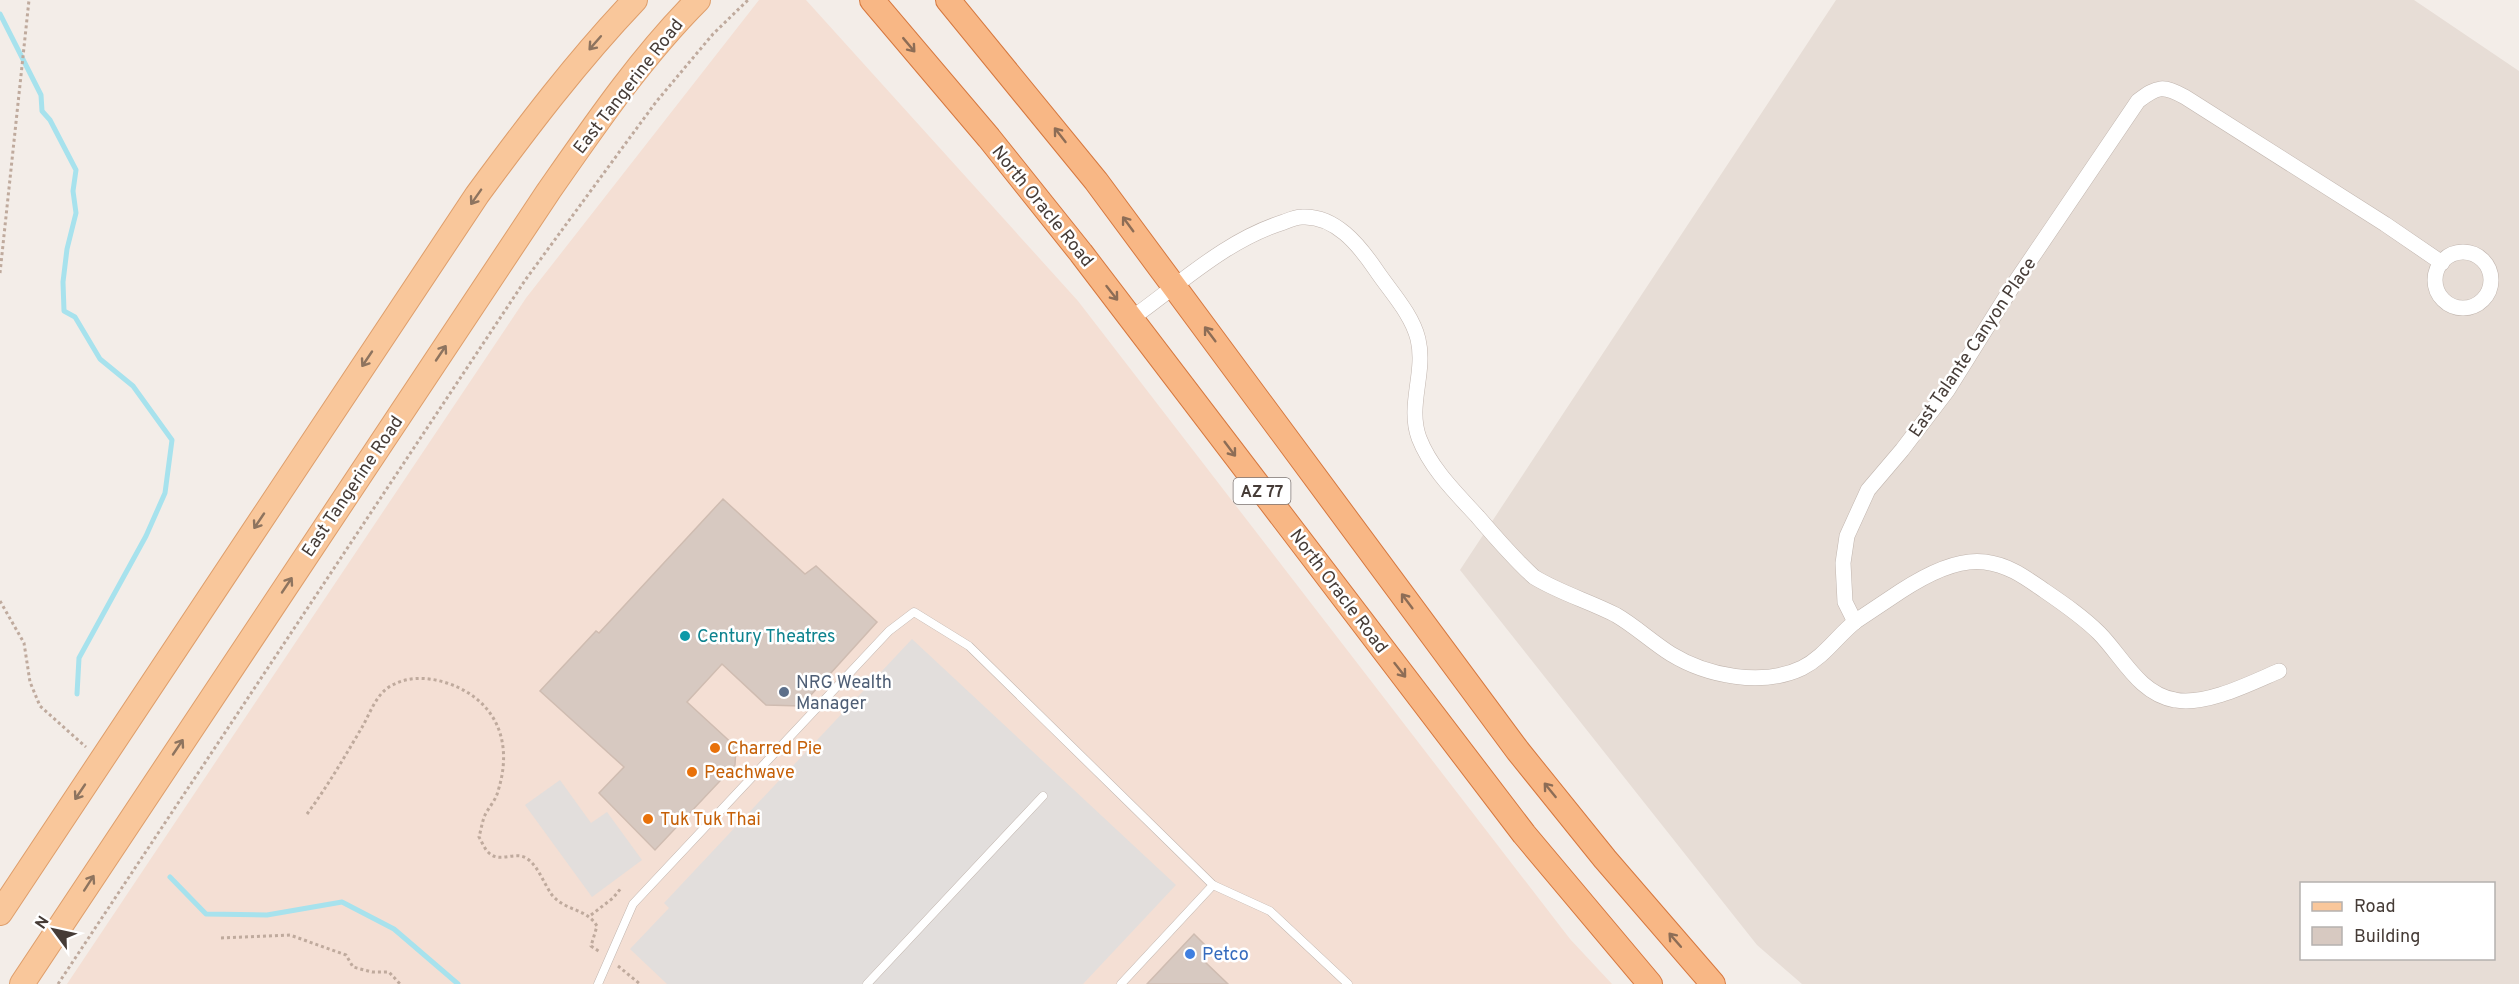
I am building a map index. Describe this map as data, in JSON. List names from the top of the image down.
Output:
{
  "streets": {
    "highway": ["North Oracle Road", "AZ 77"],
    "main road": ["East Tangerine Road"],
    "street": ["East Talante Canyon Place"]
  },
  "places": [
    "Century Theatres",
    "NRG Wealth Manager",
    "Charred Pie",
    "Peachwave",
    "Tuk Tuk Thai",
    "Petco"
  ],
  "legend": ["Road", "Building"],
  "north": "top left"
}
